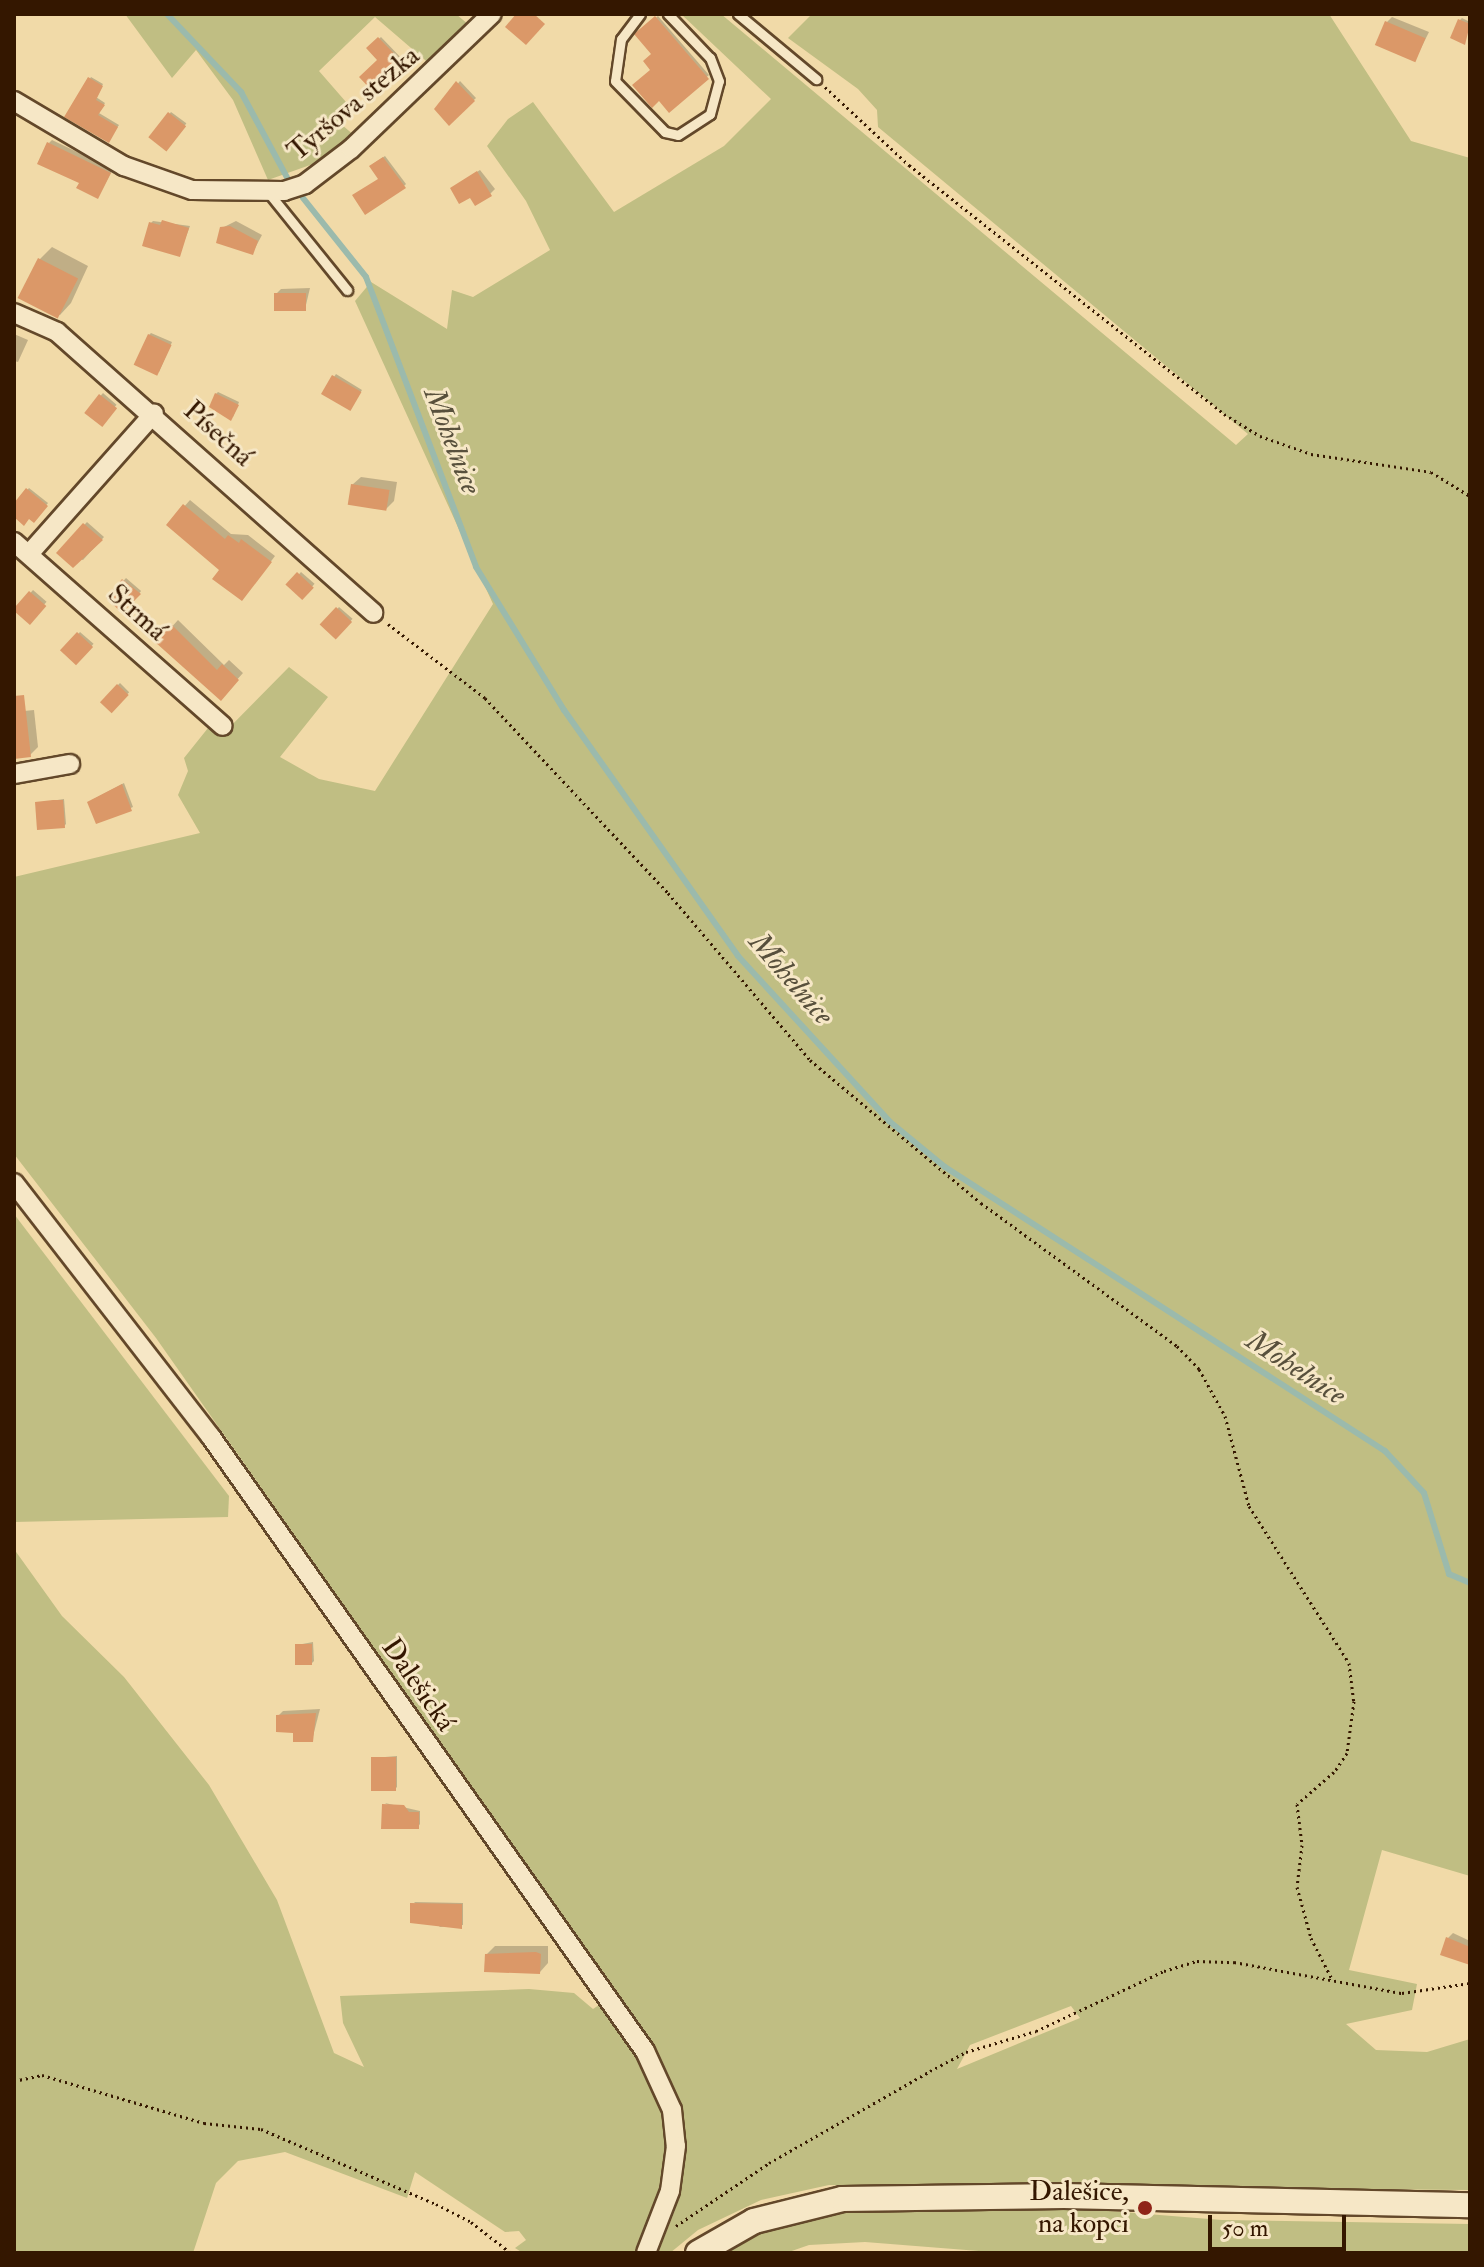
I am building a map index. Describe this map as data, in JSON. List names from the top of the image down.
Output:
{
  "streets": {
    "street": [
      "Tyršova stezka",
      "Písečná",
      "Strmá",
      "Dalešická"
    ]
  },
  "water": ["Mohelnice"],
  "places": ["Dalešice, na kopci"],
  "scale_bar": "50 m"
}
